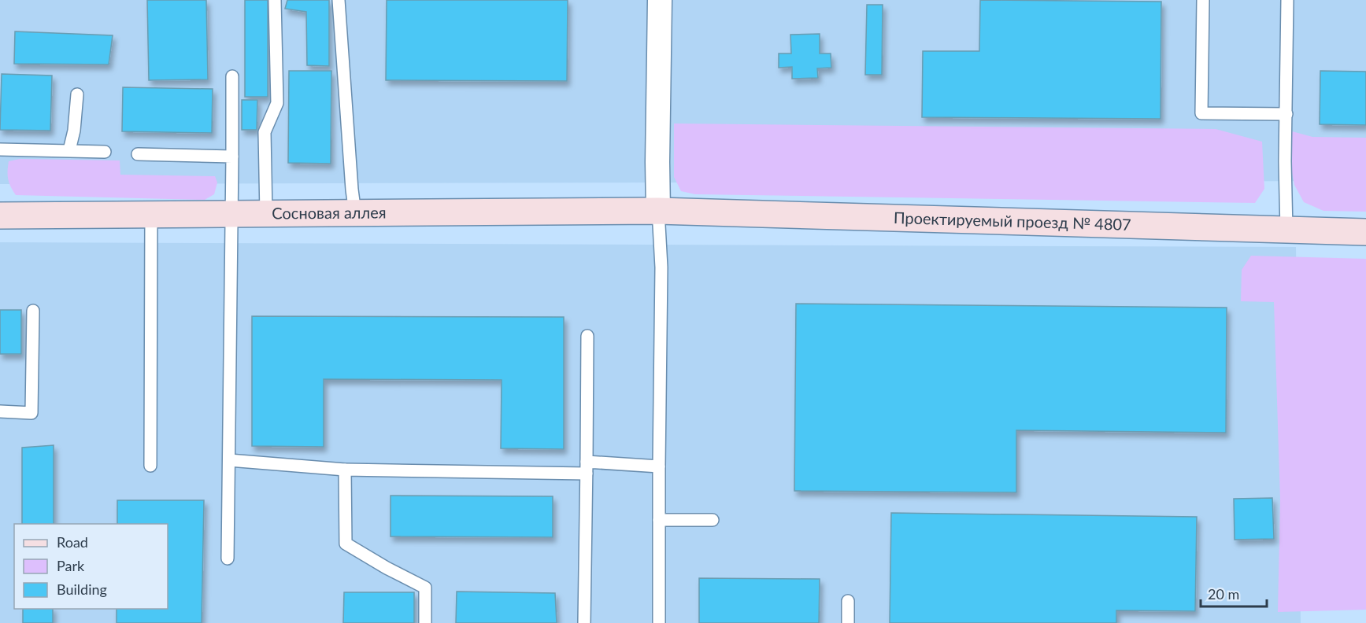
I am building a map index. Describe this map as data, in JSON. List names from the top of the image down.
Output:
{
  "streets": {
    "main road": ["Сосновая аллея", "Проектируемый проезд № 4807"]
  },
  "crossings": [
    ["Сосновая аллея", "Проектируемый проезд № 4807"]
  ],
  "legend": ["Road", "Park", "Building"],
  "scale_bar": "20 m"
}
